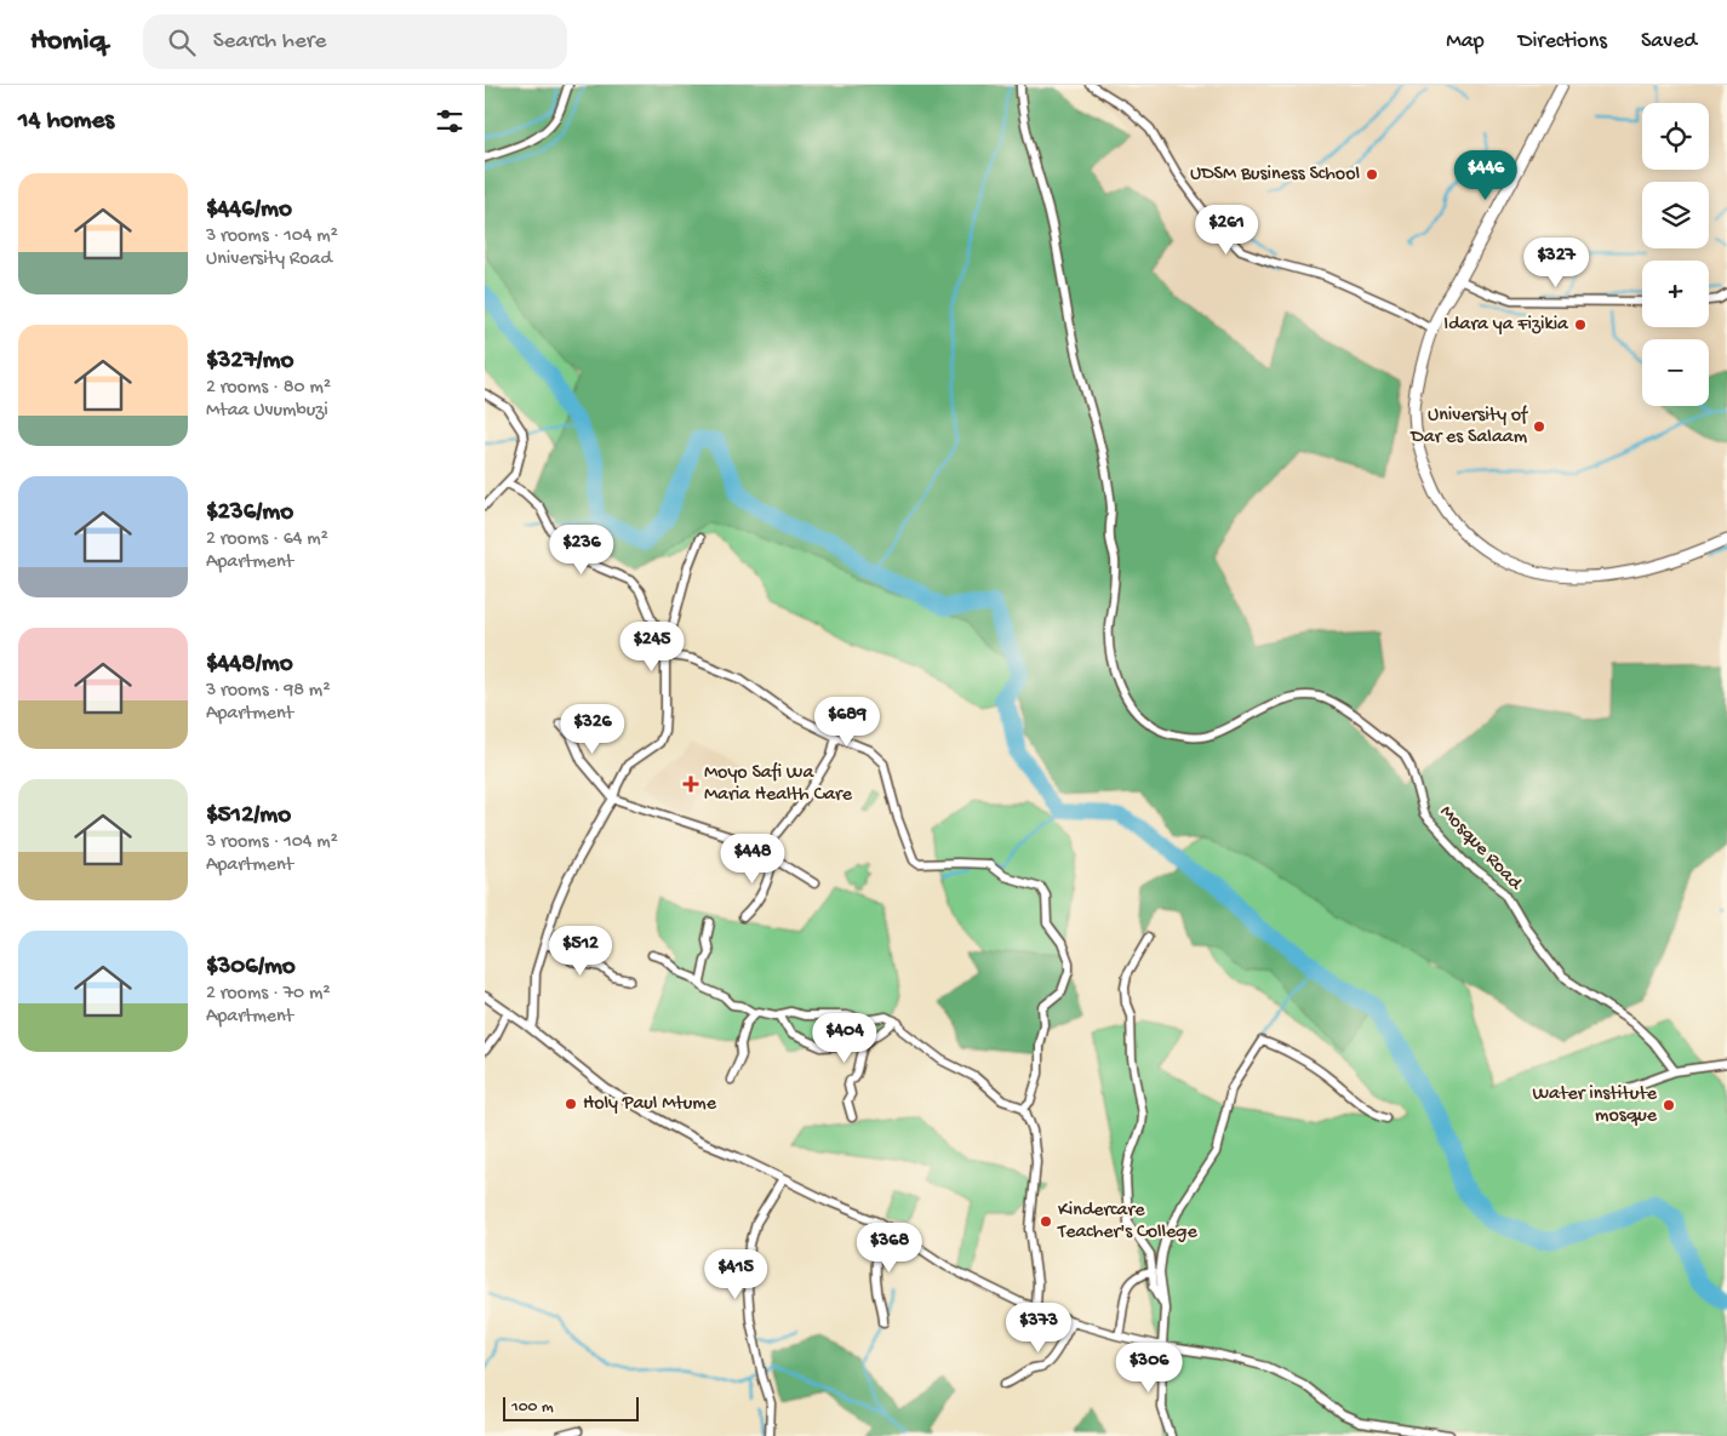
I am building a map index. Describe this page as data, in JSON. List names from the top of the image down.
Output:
{
  "streets": {
    "street": ["Mosque Road"]
  },
  "places": {
    "other": [
      "UDSM Business School",
      "Idara ya Fizikia",
      "University of Dar es Salaam",
      "Holy Paul Mtume",
      "Water institute mosque",
      "Kindercare Teacher's College"
    ],
    "health": ["Moyo Safi Wa Maria Health Care"]
  },
  "scale_bar": "100 m",
  "page": {
    "header": "Homiq",
    "search": "Search here",
    "nav": ["Map", "Directions", "Saved"],
    "heading": "14 homes",
    "map_buttons": ["+", "−"],
    "price": [
      "$446",
      "$261",
      "$327",
      "$236",
      "$245",
      "$689",
      "$326",
      "$448",
      "$512",
      "$404",
      "$368",
      "$415",
      "$373",
      "$306"
    ],
    "list": [
      {
        "name": "$446/mo",
        "note": "3 rooms · 104 m² · University Road"
      },
      {
        "name": "$327/mo",
        "note": "2 rooms · 80 m² · Mtaa Uvumbuzi"
      },
      {
        "name": "$236/mo",
        "note": "2 rooms · 64 m² · Apartment"
      },
      {
        "name": "$448/mo",
        "note": "3 rooms · 98 m² · Apartment"
      },
      {
        "name": "$512/mo",
        "note": "3 rooms · 104 m² · Apartment"
      },
      {
        "name": "$306/mo",
        "note": "2 rooms · 70 m² · Apartment"
      }
    ],
    "scale": "100 m"
  }
}
